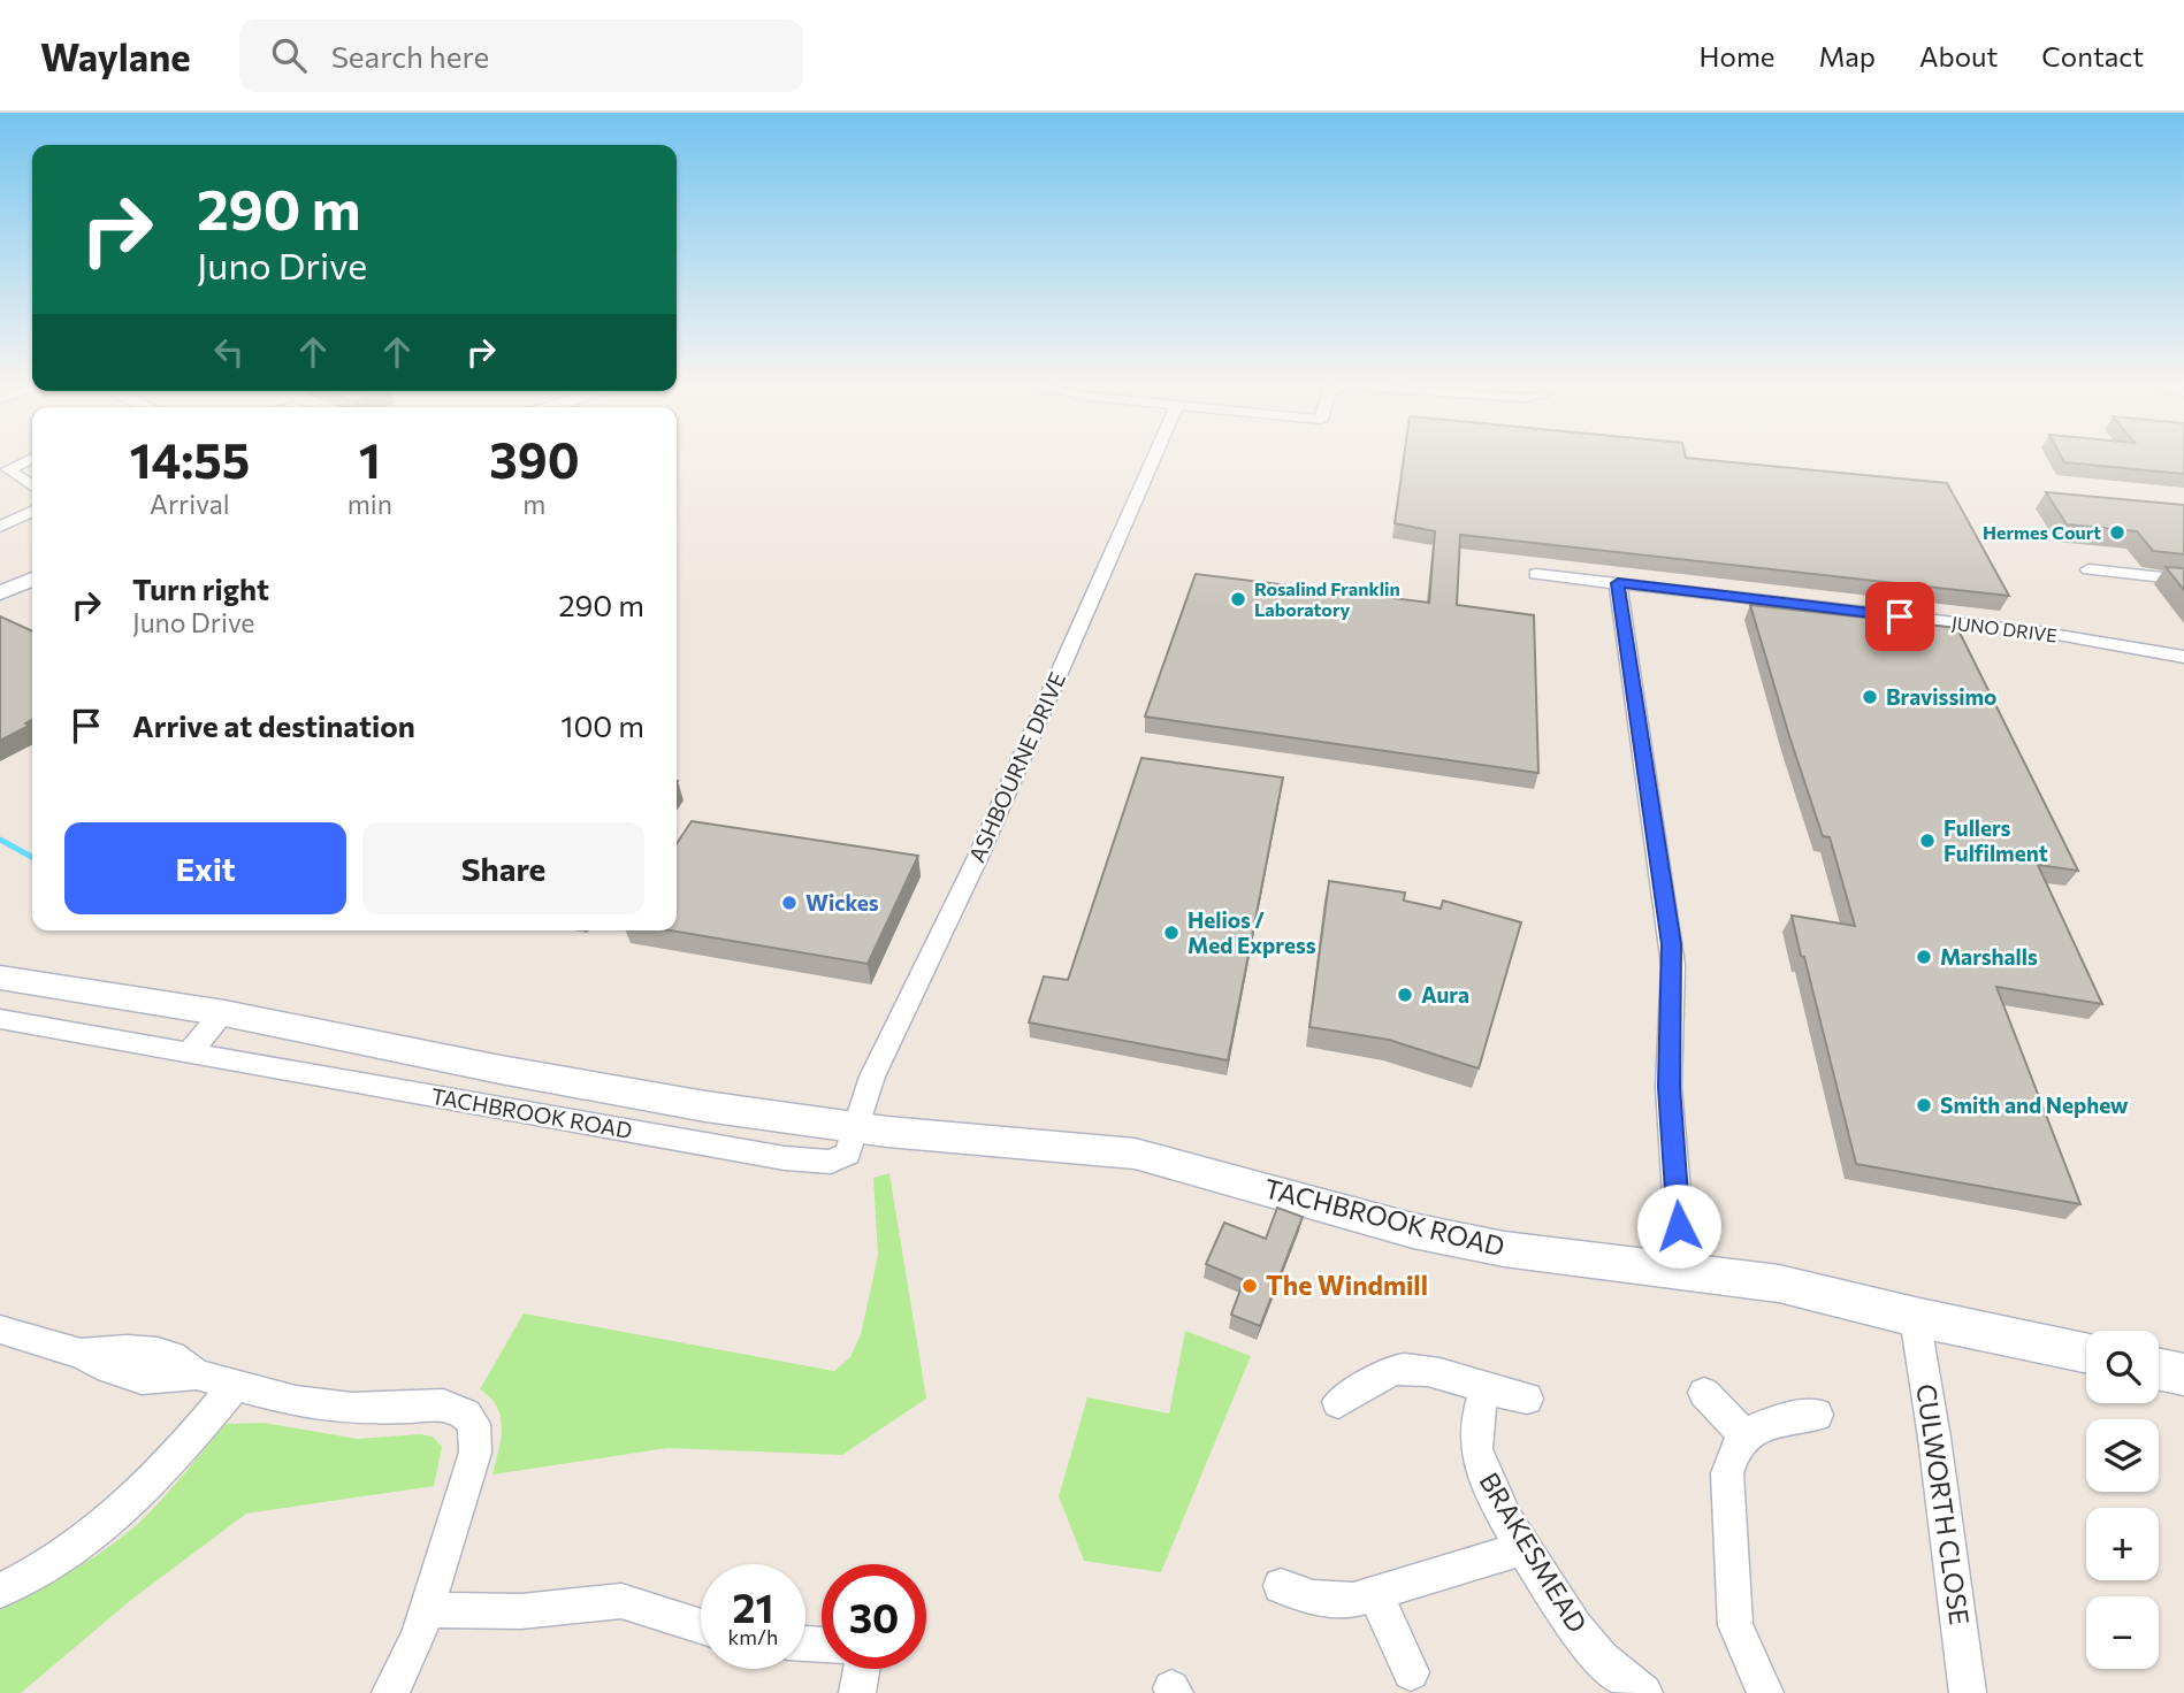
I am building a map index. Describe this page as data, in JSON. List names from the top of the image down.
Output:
{
  "streets": {
    "main road": ["TACHBROOK ROAD"],
    "street": [
      "JUNO DRIVE",
      "ASHBOURNE DRIVE",
      "CULWORTH CLOSE",
      "BRAKESMEAD"
    ]
  },
  "crossings": [
    ["ASHBOURNE DRIVE", "TACHBROOK ROAD"],
    ["TACHBROOK ROAD", "CULWORTH CLOSE"]
  ],
  "places": [
    "Hermes Court",
    "Rosalind Franklin Laboratory",
    "Bravissimo",
    "Fullers Fulfilment",
    "Wickes",
    "Helios / Med Express",
    "Marshalls",
    "Aura",
    "Smith and Nephew",
    "The Windmill"
  ],
  "page": {
    "header": "Waylane",
    "search": "Search here",
    "nav": [
      "Home",
      "Map",
      "About",
      "Contact"
    ],
    "turn": ["290 m", "Juno Drive"],
    "eta": [
      "14:55",
      "Arrival",
      "1",
      "min",
      "390",
      "m"
    ],
    "list": [
      {
        "name": "Turn right",
        "note": "Juno Drive",
        "value": "290 m"
      },
      {
        "name": "Arrive at destination",
        "value": "100 m"
      }
    ],
    "buttons": ["Exit", "Share"],
    "map_buttons": ["+", "−"],
    "speed": "21 km/h",
    "limit": "30"
  }
}
